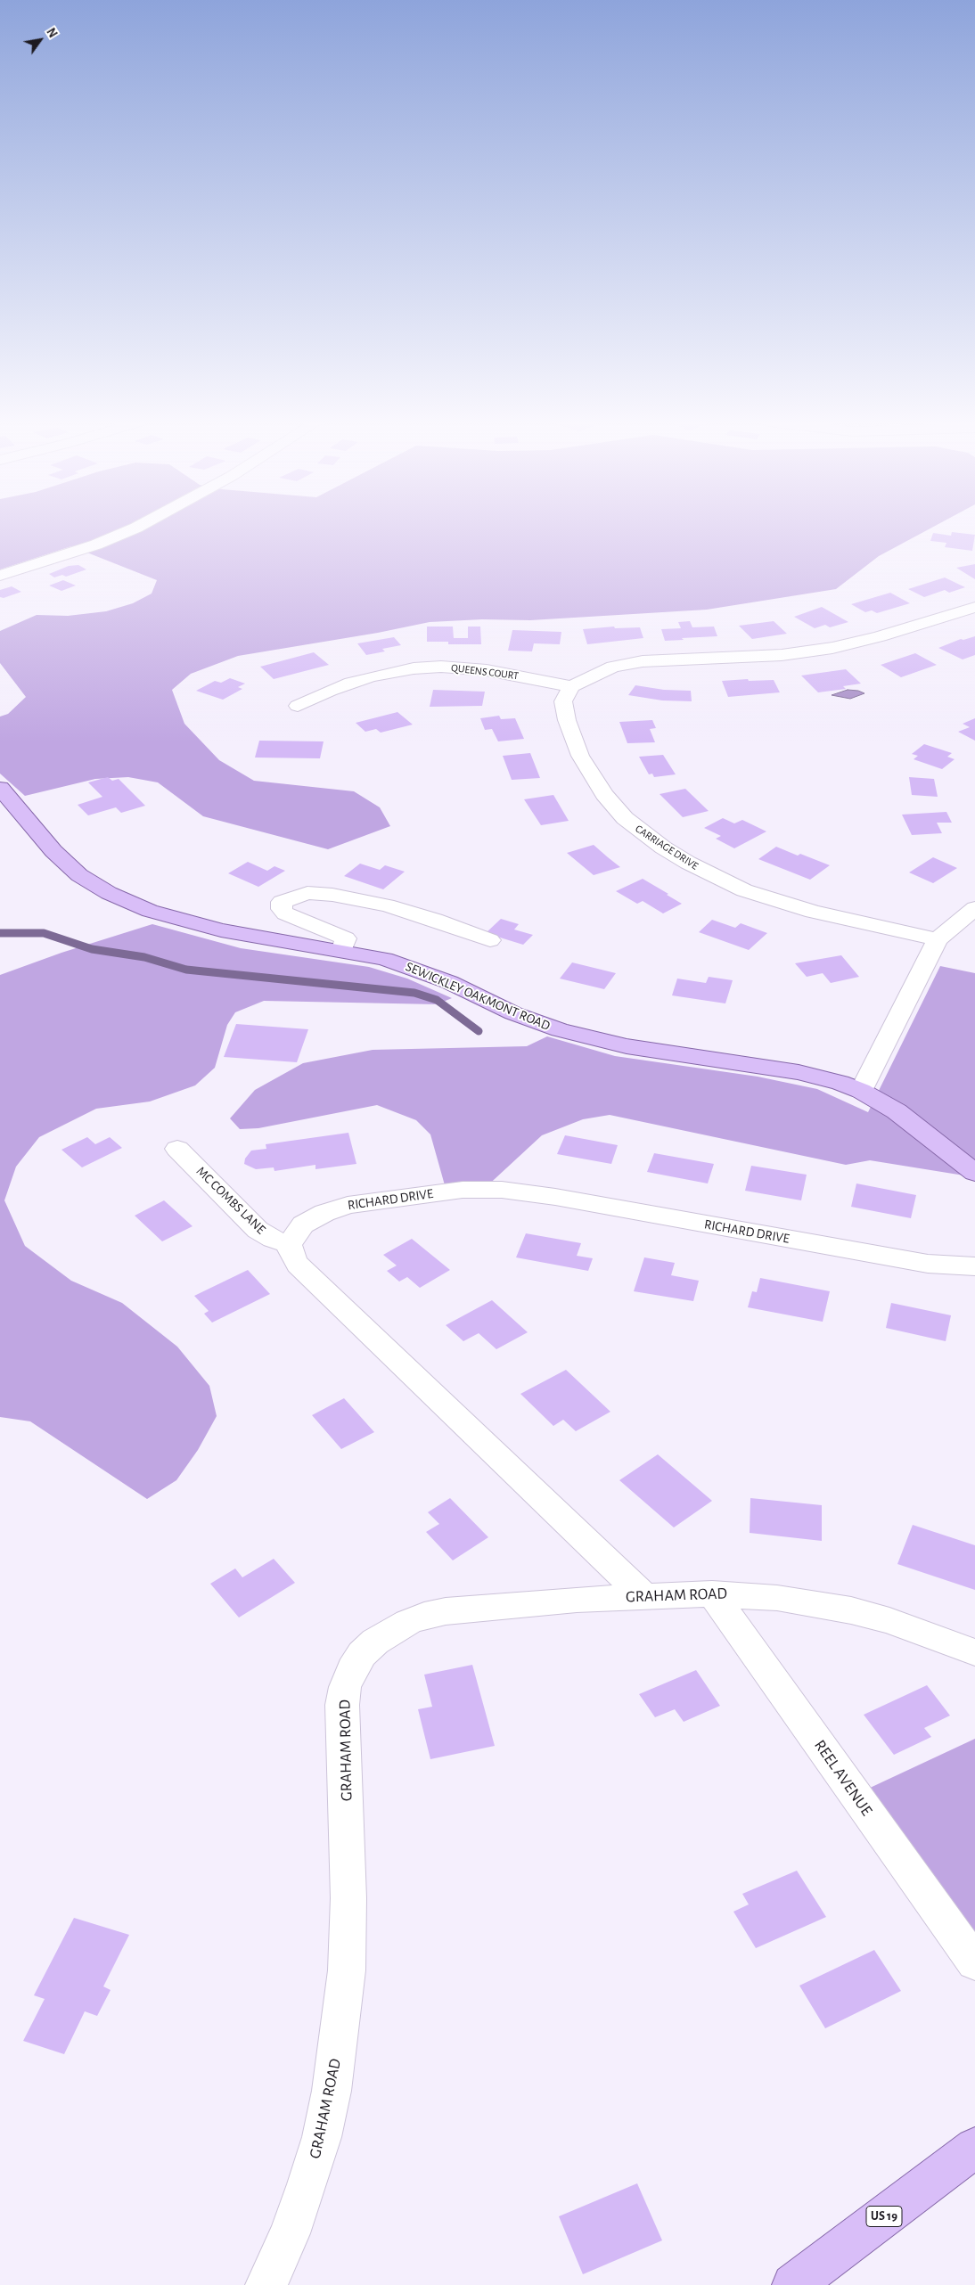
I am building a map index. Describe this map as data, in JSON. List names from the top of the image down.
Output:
{
  "streets": {
    "main road": ["SEWICKLEY OAKMONT ROAD", "US 19"],
    "street": [
      "QUEENS COURT",
      "CARRIAGE DRIVE",
      "RICHARD DRIVE",
      "MC COMBS LANE",
      "GRAHAM ROAD",
      "REEL AVENUE"
    ]
  },
  "crossings": [
    ["QUEENS COURT", "CARRIAGE DRIVE"],
    ["RICHARD DRIVE", "MC COMBS LANE"],
    ["GRAHAM ROAD", "REEL AVENUE"]
  ],
  "north": "top right"
}
